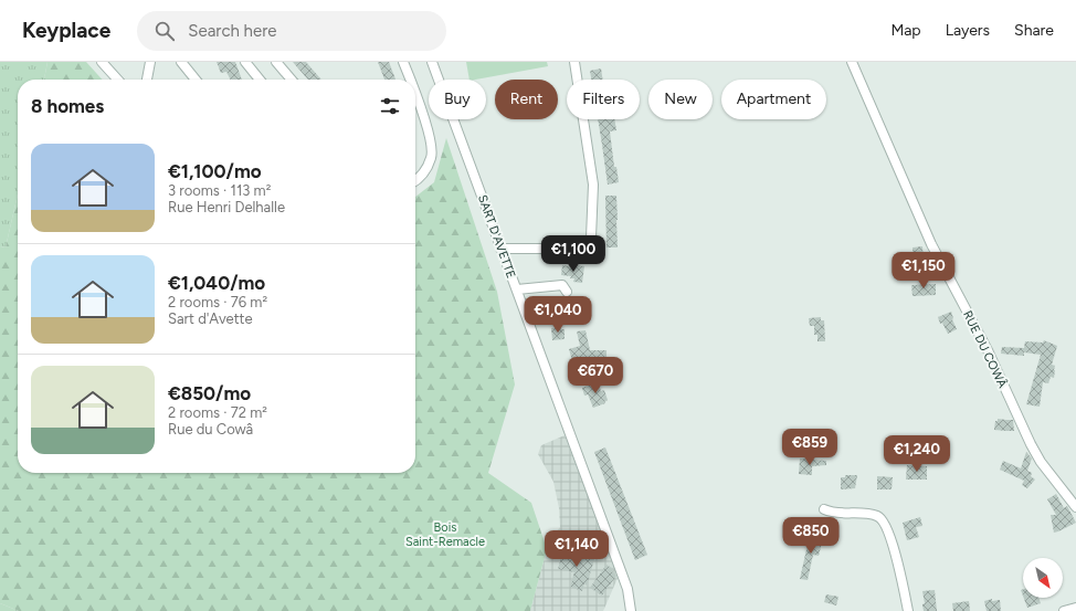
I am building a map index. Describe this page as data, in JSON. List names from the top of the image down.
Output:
{
  "streets": {
    "street": ["SART D'AVETTE", "RUE DU COWÂ"]
  },
  "parks": ["Bois Saint-Remacle"],
  "north": "bottom right",
  "page": {
    "header": "Keyplace",
    "search": "Search here",
    "nav": ["Map", "Layers", "Share"],
    "chip": [
      "Buy",
      "Rent",
      "Filters",
      "New",
      "Apartment"
    ],
    "heading": "8 homes",
    "list": [
      {
        "name": "€1,100/mo",
        "note": "3 rooms · 113 m² · Rue Henri Delhalle"
      },
      {
        "name": "€1,040/mo",
        "note": "2 rooms · 76 m² · Sart d'Avette"
      },
      {
        "name": "€850/mo",
        "note": "2 rooms · 72 m² · Rue du Cowâ"
      }
    ],
    "price": [
      "€1,100",
      "€1,150",
      "€1,040",
      "€670",
      "€859",
      "€1,240",
      "€850",
      "€1,140"
    ]
  }
}
